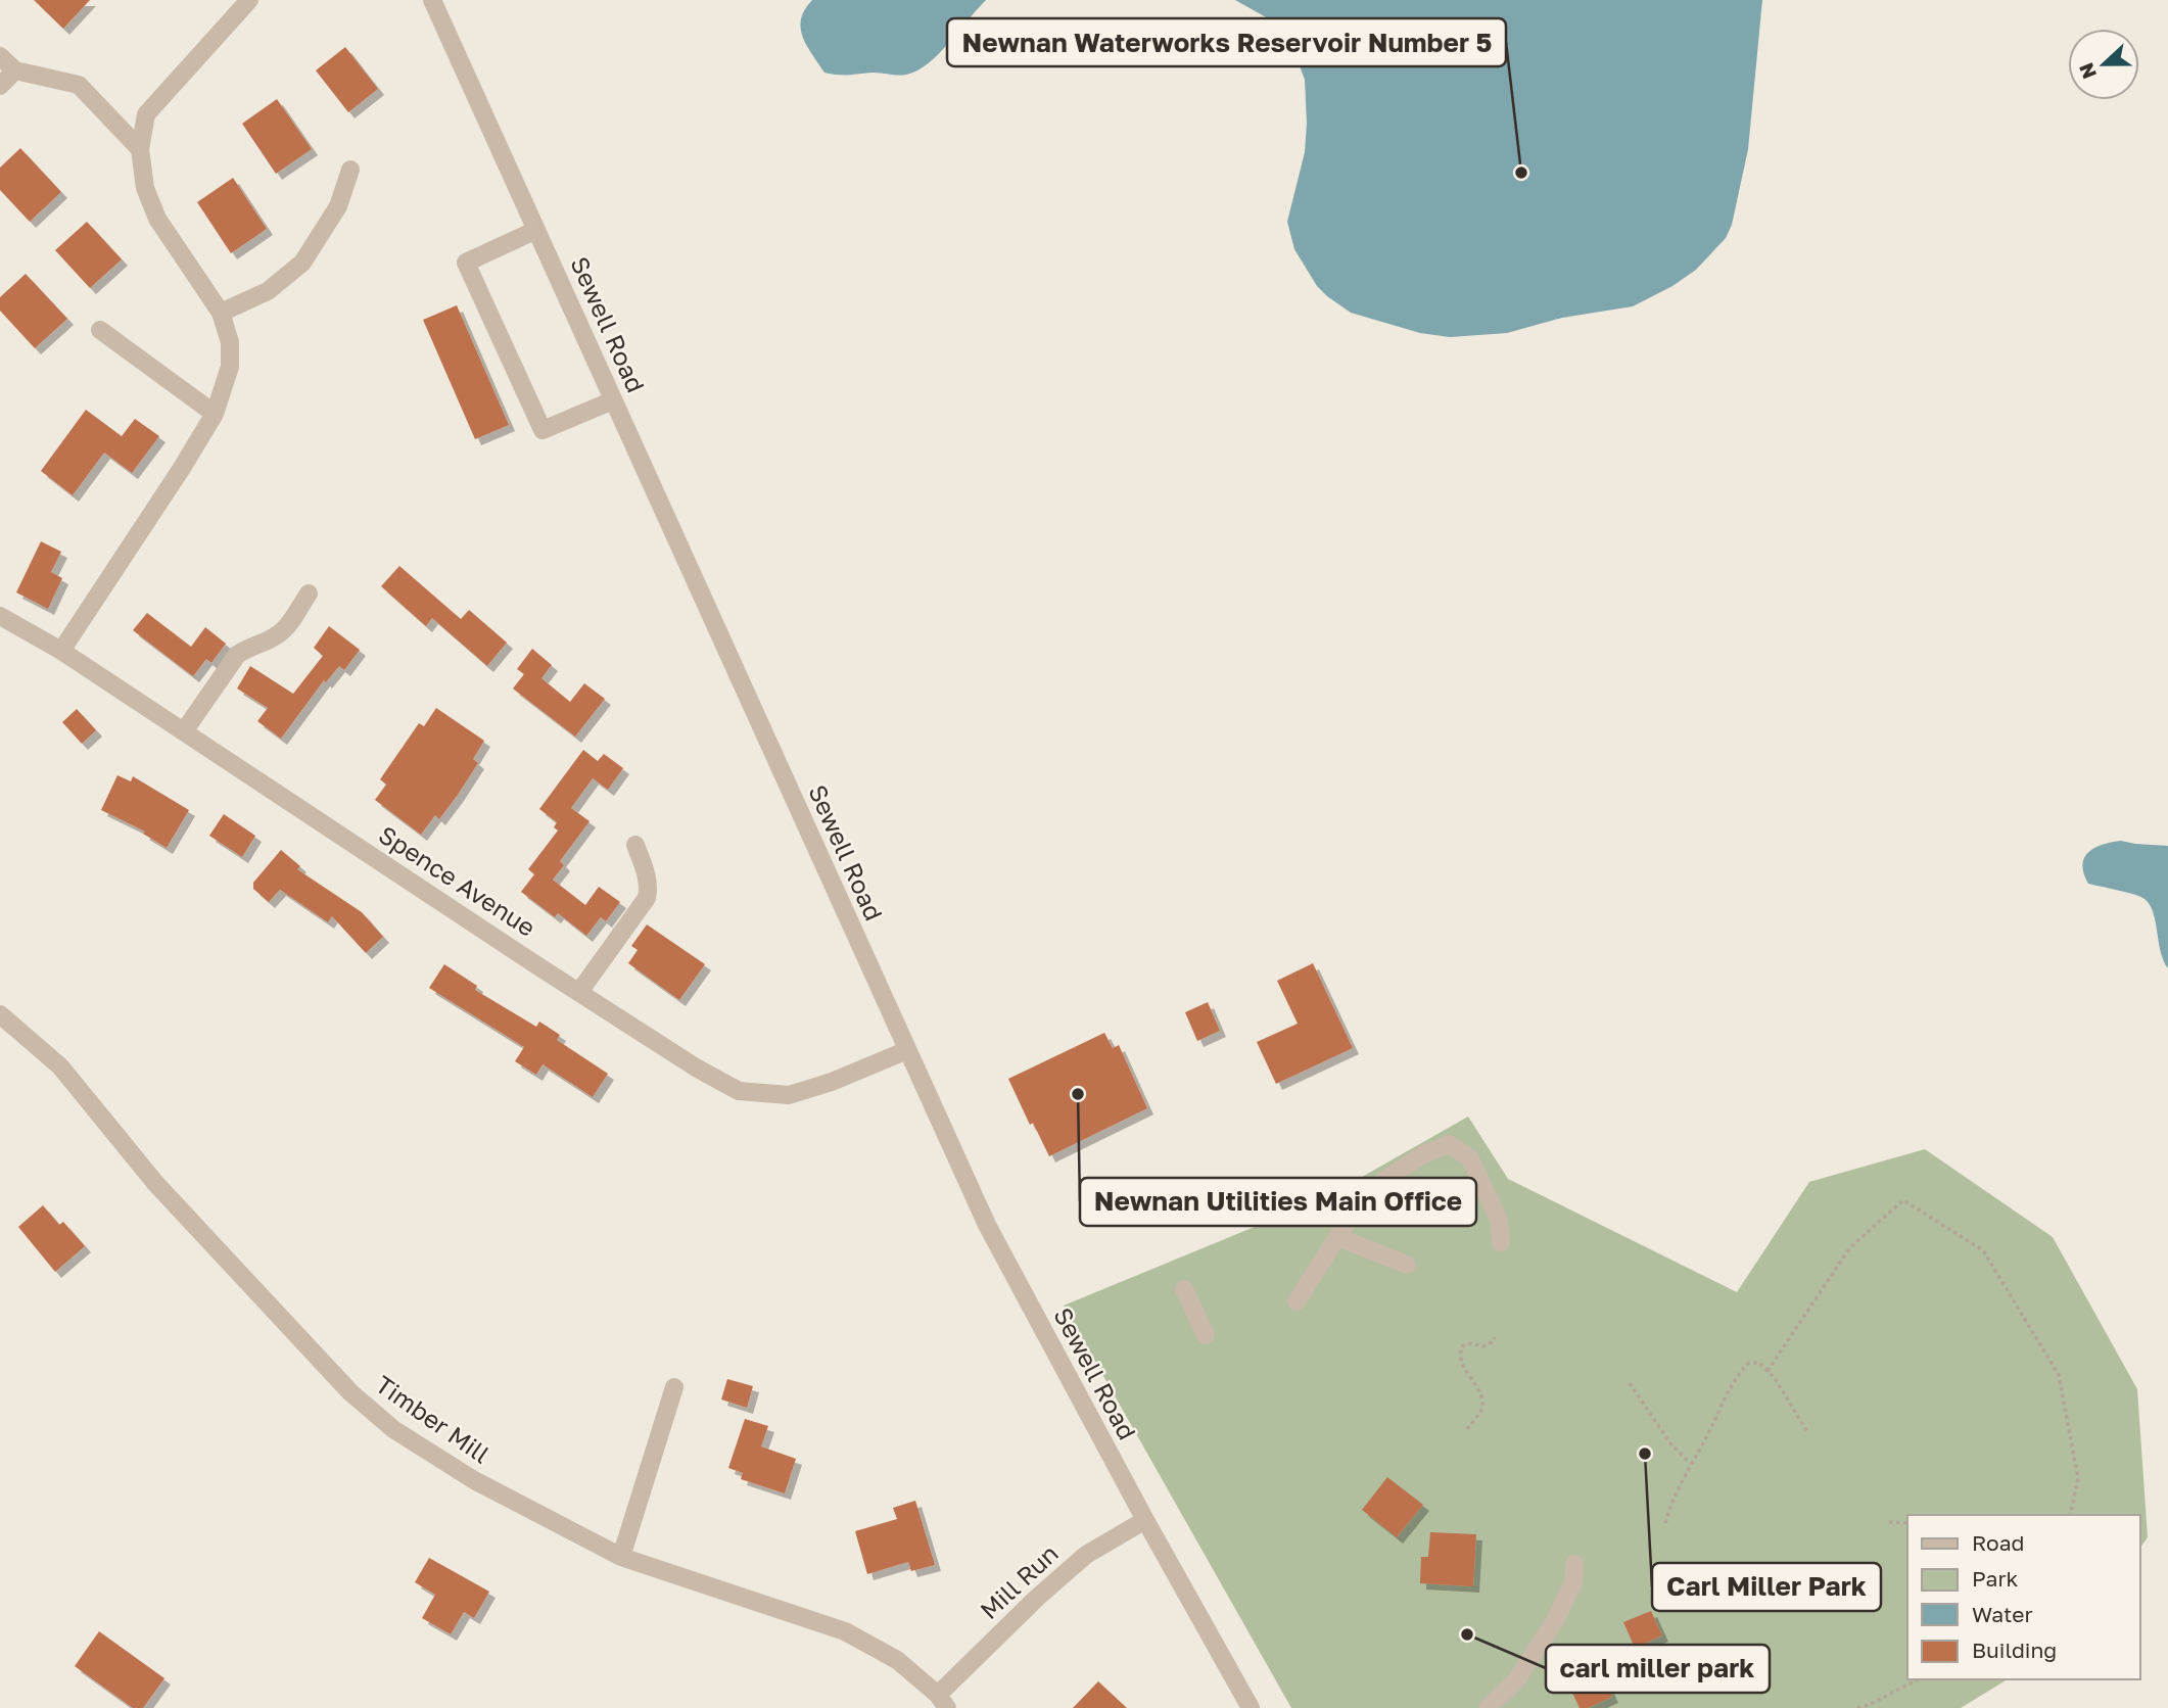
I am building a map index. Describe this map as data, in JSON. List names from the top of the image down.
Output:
{
  "streets": {
    "street": [
      "Sewell Road",
      "Spence Avenue",
      "Timber Mill",
      "Mill Run"
    ]
  },
  "crossings": [
    ["Sewell Road", "Spence Avenue"],
    ["Sewell Road", "Mill Run"],
    ["Timber Mill", "Mill Run"]
  ],
  "places": [
    "Newnan Waterworks Reservoir Number 5",
    "Newnan Utilities Main Office",
    "Carl Miller Park",
    "carl miller park"
  ],
  "legend": [
    "Road",
    "Park",
    "Water",
    "Building"
  ],
  "north": "left"
}
